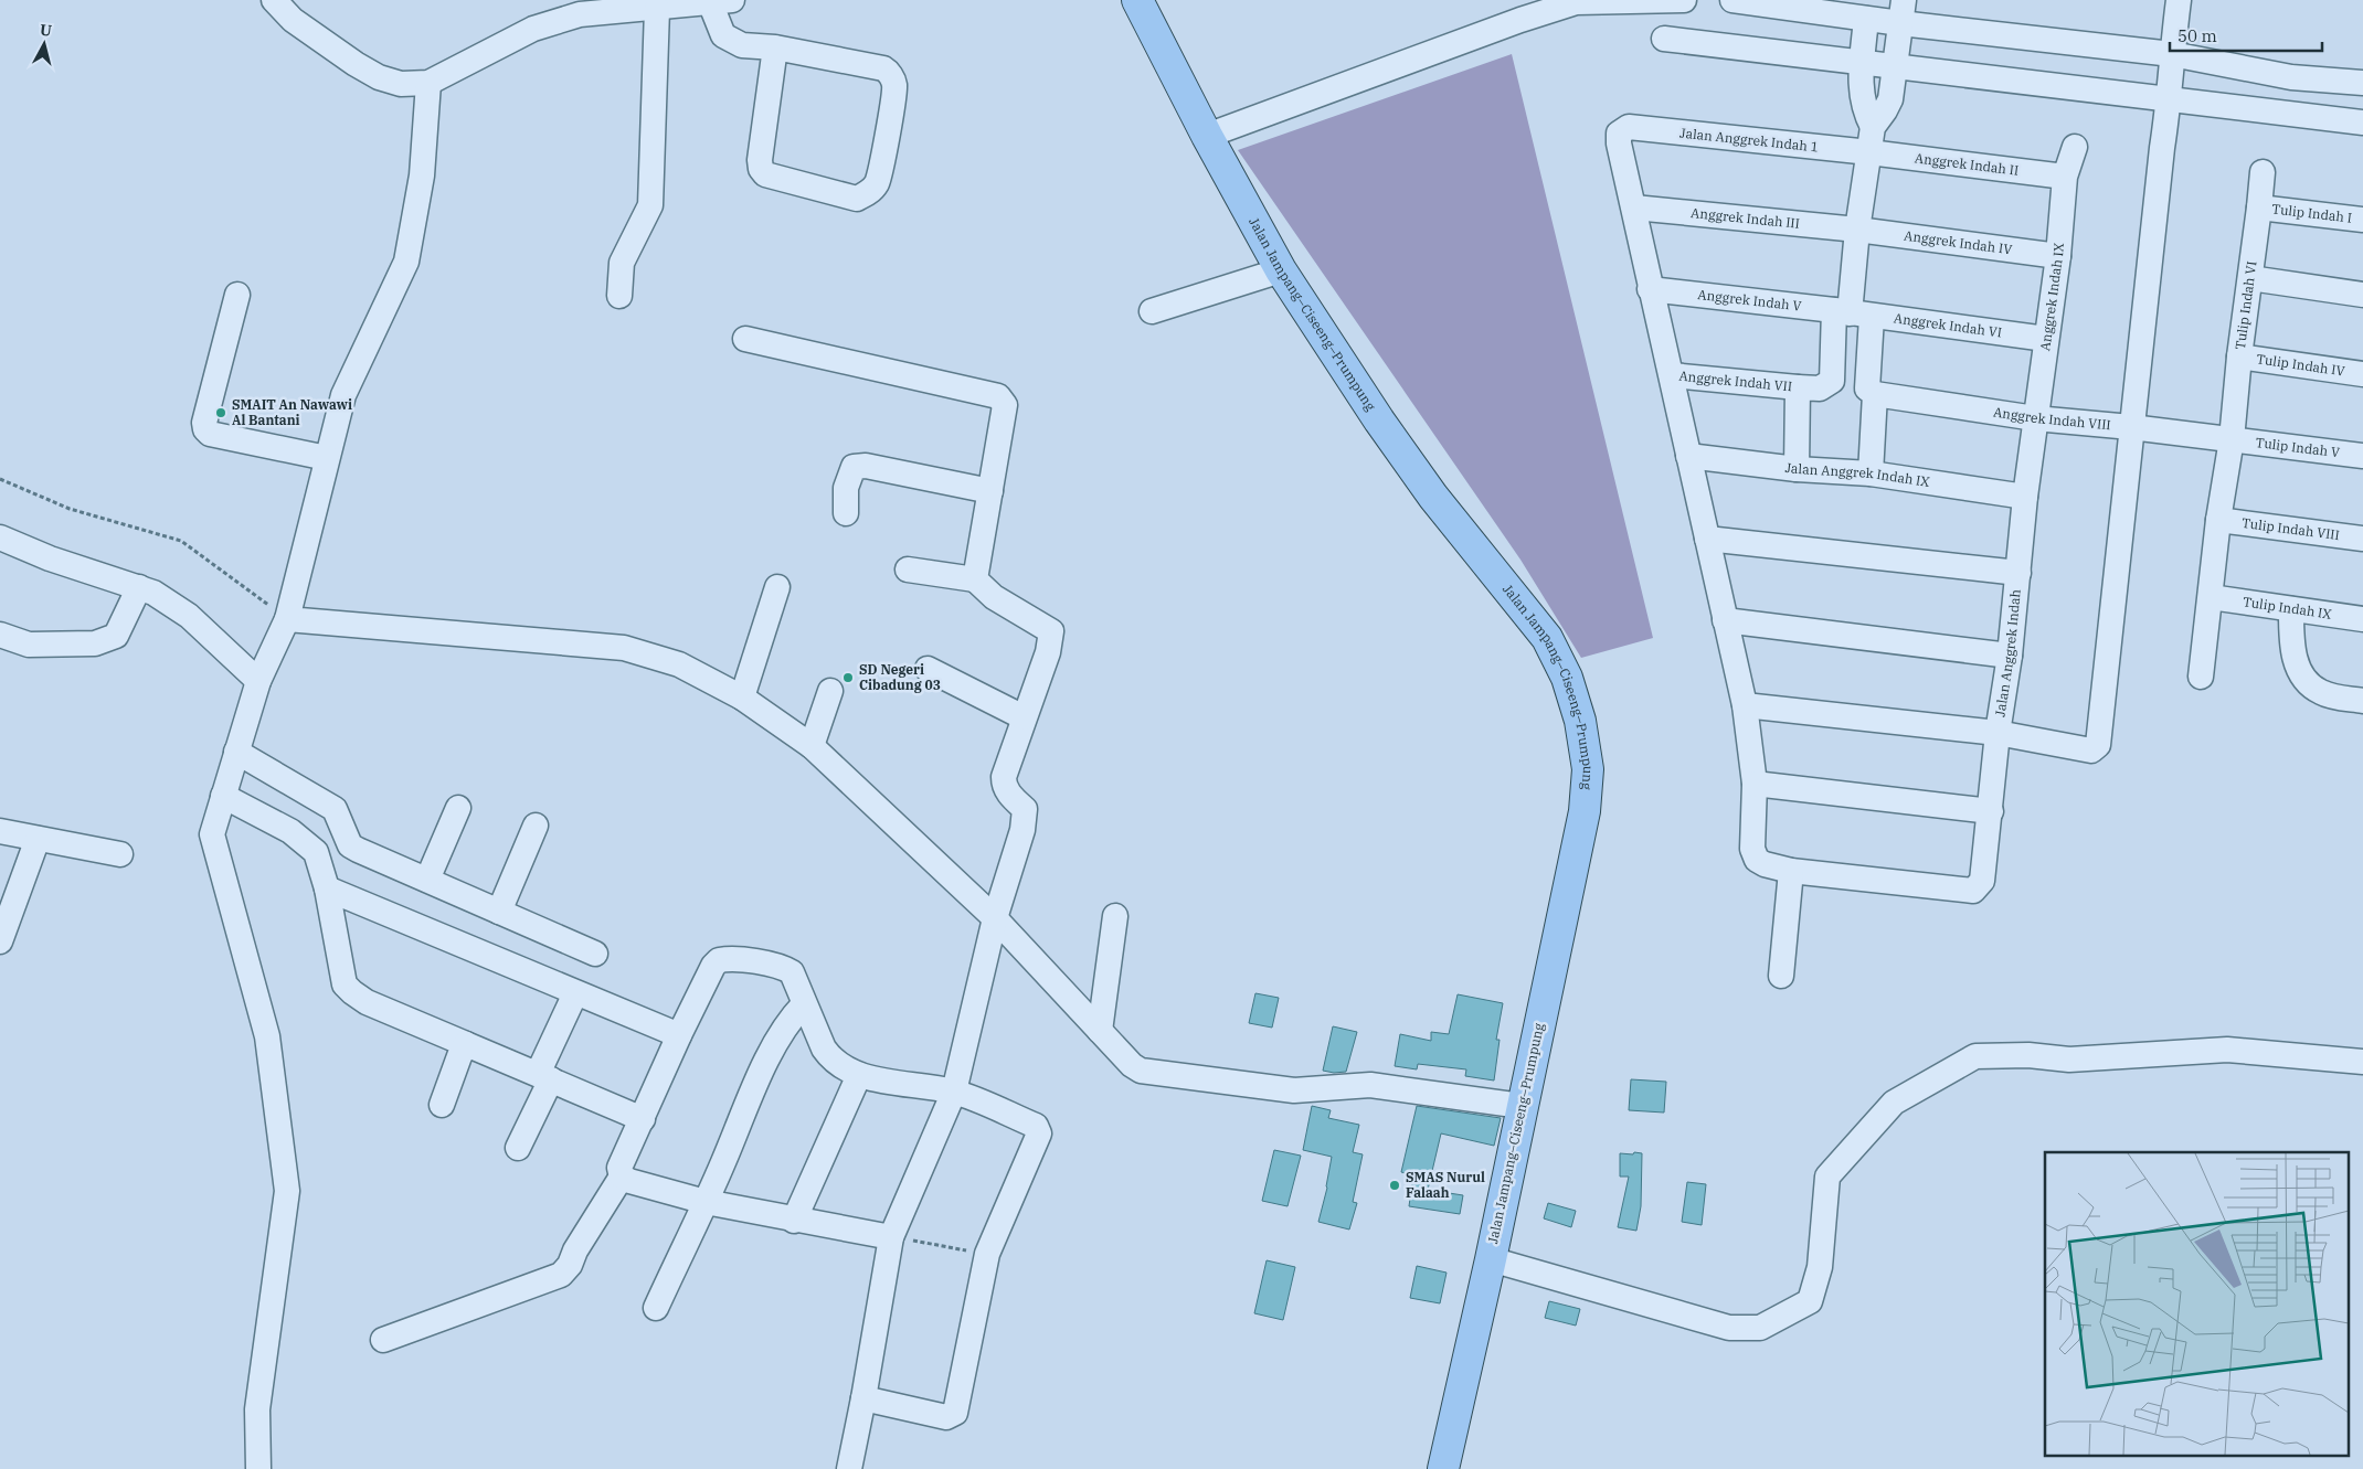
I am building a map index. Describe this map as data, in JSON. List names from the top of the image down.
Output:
{
  "streets": {
    "main road": ["Jalan Jampang–Ciseeng–Prumpung"],
    "street": [
      "Jalan Anggrek Indah 1",
      "Anggrek Indah II",
      "Tulip Indah I",
      "Anggrek Indah III",
      "Anggrek Indah IV",
      "Anggrek Indah IX",
      "Anggrek Indah V",
      "Tulip Indah VI",
      "Anggrek Indah VI",
      "Tulip Indah IV",
      "Anggrek Indah VII",
      "Anggrek Indah VIII",
      "Tulip Indah V",
      "Jalan Anggrek Indah IX",
      "Tulip Indah VIII",
      "Tulip Indah IX",
      "Jalan Anggrek Indah"
    ]
  },
  "crossings": [
    ["Jalan Anggrek Indah 1", "Anggrek Indah II"],
    ["Jalan Anggrek Indah 1", "Anggrek Indah III"],
    ["Anggrek Indah II", "Anggrek Indah IX"],
    ["Tulip Indah I", "Tulip Indah VI"],
    ["Anggrek Indah III", "Anggrek Indah IV"],
    ["Anggrek Indah IV", "Anggrek Indah IX"],
    ["Anggrek Indah IX", "Anggrek Indah VI"],
    ["Anggrek Indah IX", "Anggrek Indah VIII"],
    ["Anggrek Indah IX", "Jalan Anggrek Indah"],
    ["Anggrek Indah V", "Anggrek Indah VI"],
    ["Anggrek Indah V", "Anggrek Indah VII"],
    ["Tulip Indah VI", "Tulip Indah IV"],
    ["Tulip Indah VI", "Anggrek Indah VIII"],
    ["Tulip Indah VI", "Tulip Indah V"],
    ["Tulip Indah VI", "Tulip Indah VIII"],
    ["Tulip Indah VI", "Tulip Indah IX"],
    ["Anggrek Indah VI", "Anggrek Indah VII"],
    ["Anggrek Indah VIII", "Tulip Indah V"],
    ["Anggrek Indah VIII", "Jalan Anggrek Indah"],
    ["Jalan Anggrek Indah IX", "Jalan Anggrek Indah"]
  ],
  "places": ["SMAIT An Nawawi Al Bantani", "SD Negeri Cibadung 03", "SMAS Nurul Falaah"],
  "scale_bar": "50 m",
  "north": "top"
}
